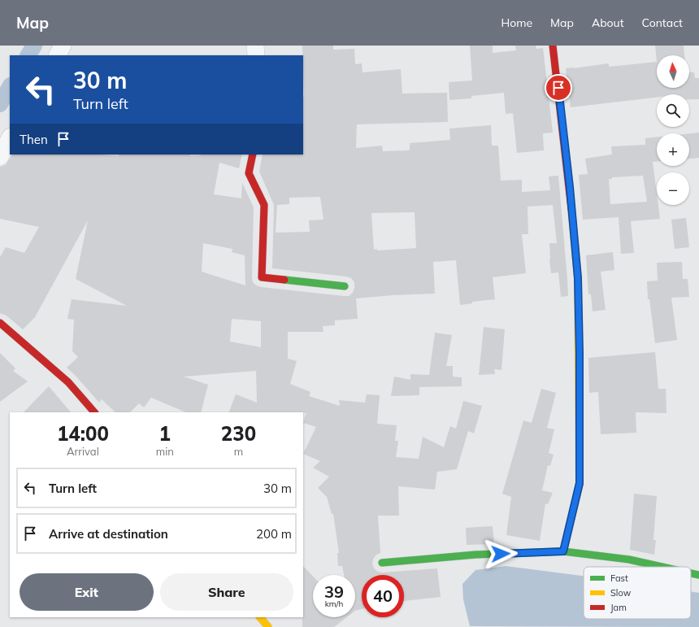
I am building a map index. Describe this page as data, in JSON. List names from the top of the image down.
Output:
{
  "legend": ["Fast", "Slow", "Jam"],
  "north": "top",
  "page": {
    "header": "Map",
    "nav": [
      "Home",
      "Map",
      "About",
      "Contact"
    ],
    "map_buttons": ["+", "−"],
    "turn": ["30 m", "Turn left"],
    "then": "Then",
    "eta": [
      "14:00",
      "Arrival",
      "1",
      "min",
      "230",
      "m"
    ],
    "list": [
      {
        "name": "Turn left",
        "value": "30 m"
      },
      {
        "name": "Arrive at destination",
        "value": "200 m"
      }
    ],
    "buttons": ["Exit", "Share"],
    "speed": "39 km/h",
    "limit": "40"
  }
}
